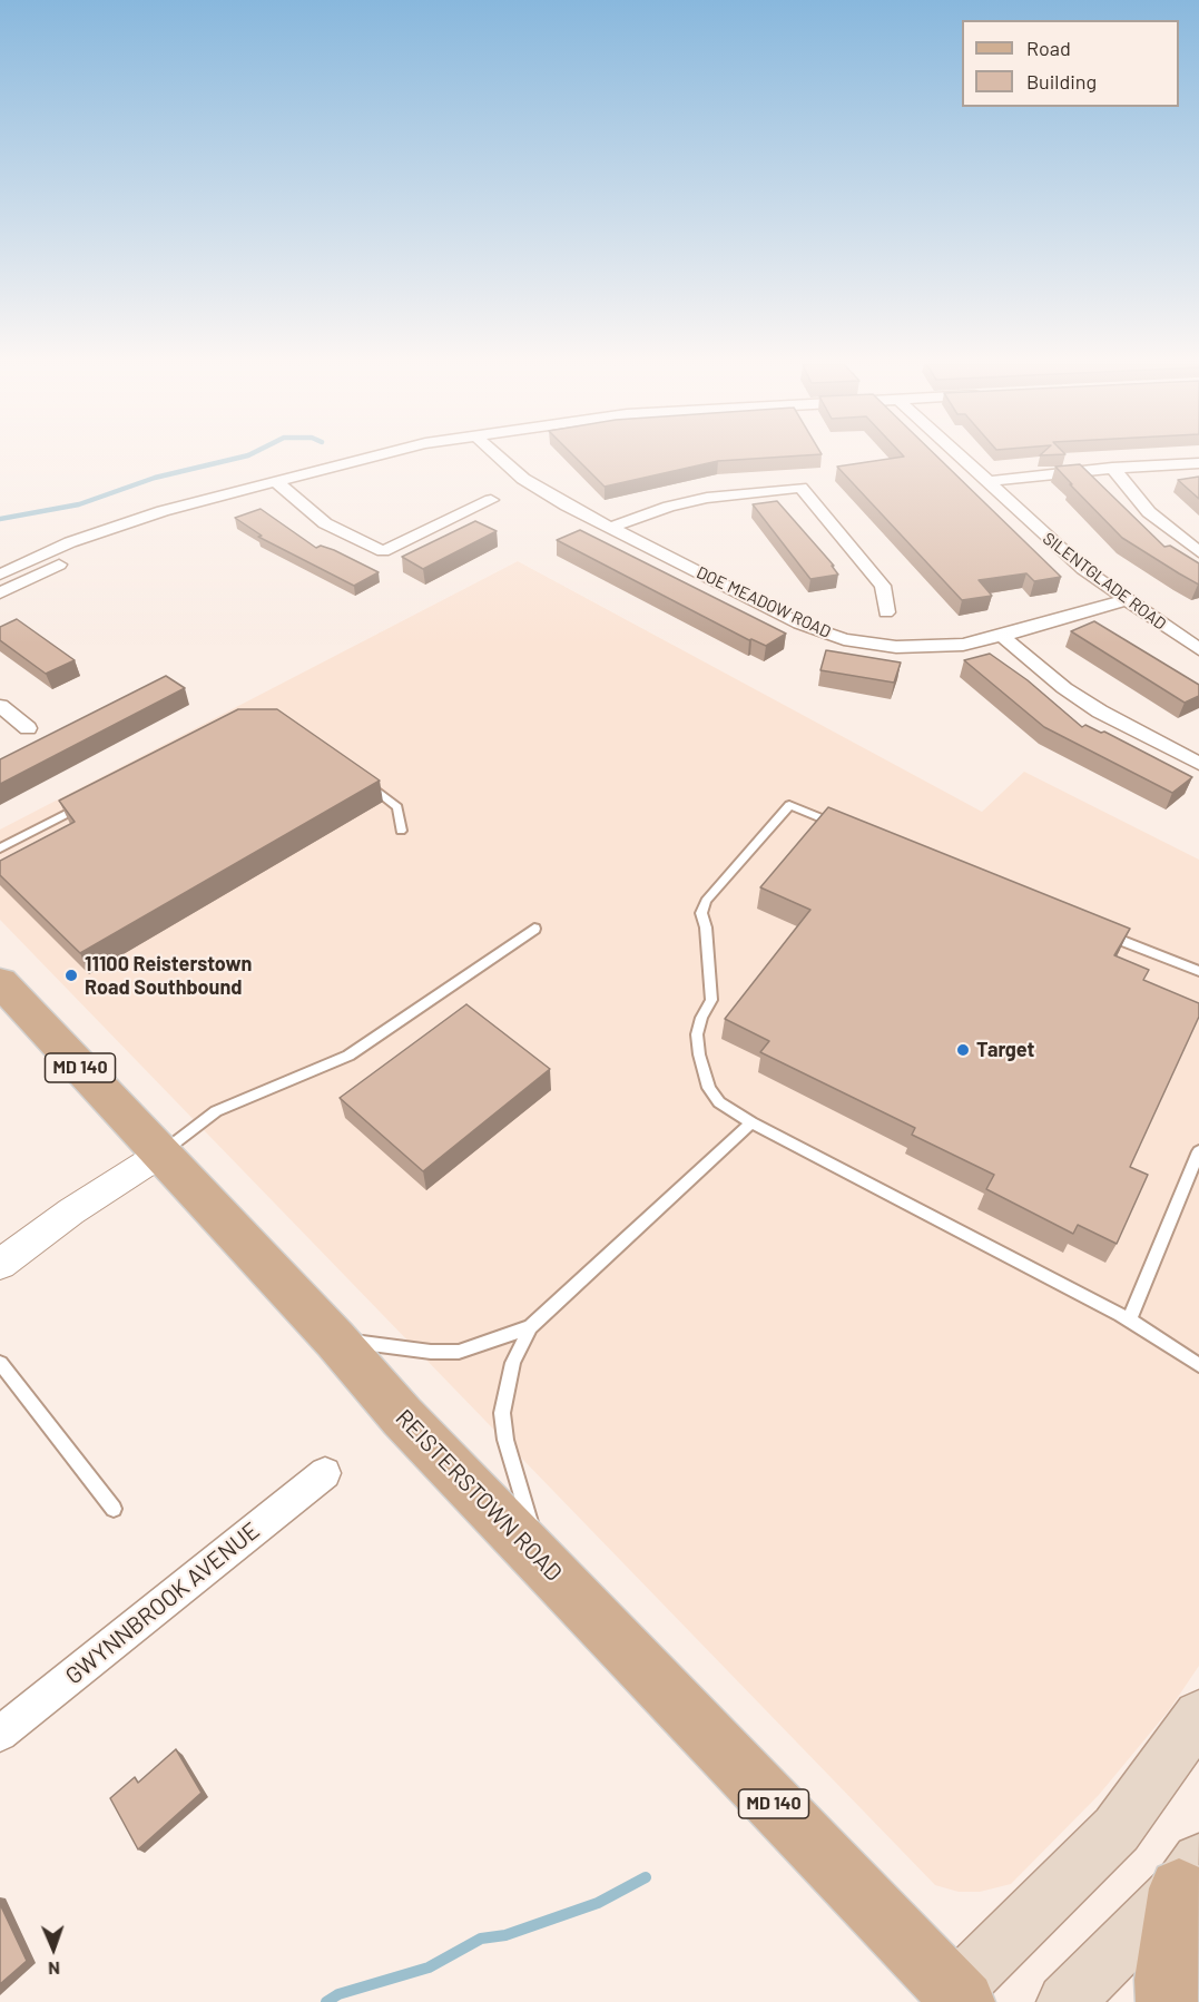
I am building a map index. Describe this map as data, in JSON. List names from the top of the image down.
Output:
{
  "streets": {
    "main road": ["MD 140", "REISTERSTOWN ROAD"],
    "street": ["SILENTGLADE ROAD", "DOE MEADOW ROAD", "GWYNNBROOK AVENUE"]
  },
  "crossings": [
    ["SILENTGLADE ROAD", "DOE MEADOW ROAD"]
  ],
  "places": ["11100 Reisterstown Road Southbound", "Target"],
  "legend": ["Road", "Building"],
  "north": "bottom"
}
